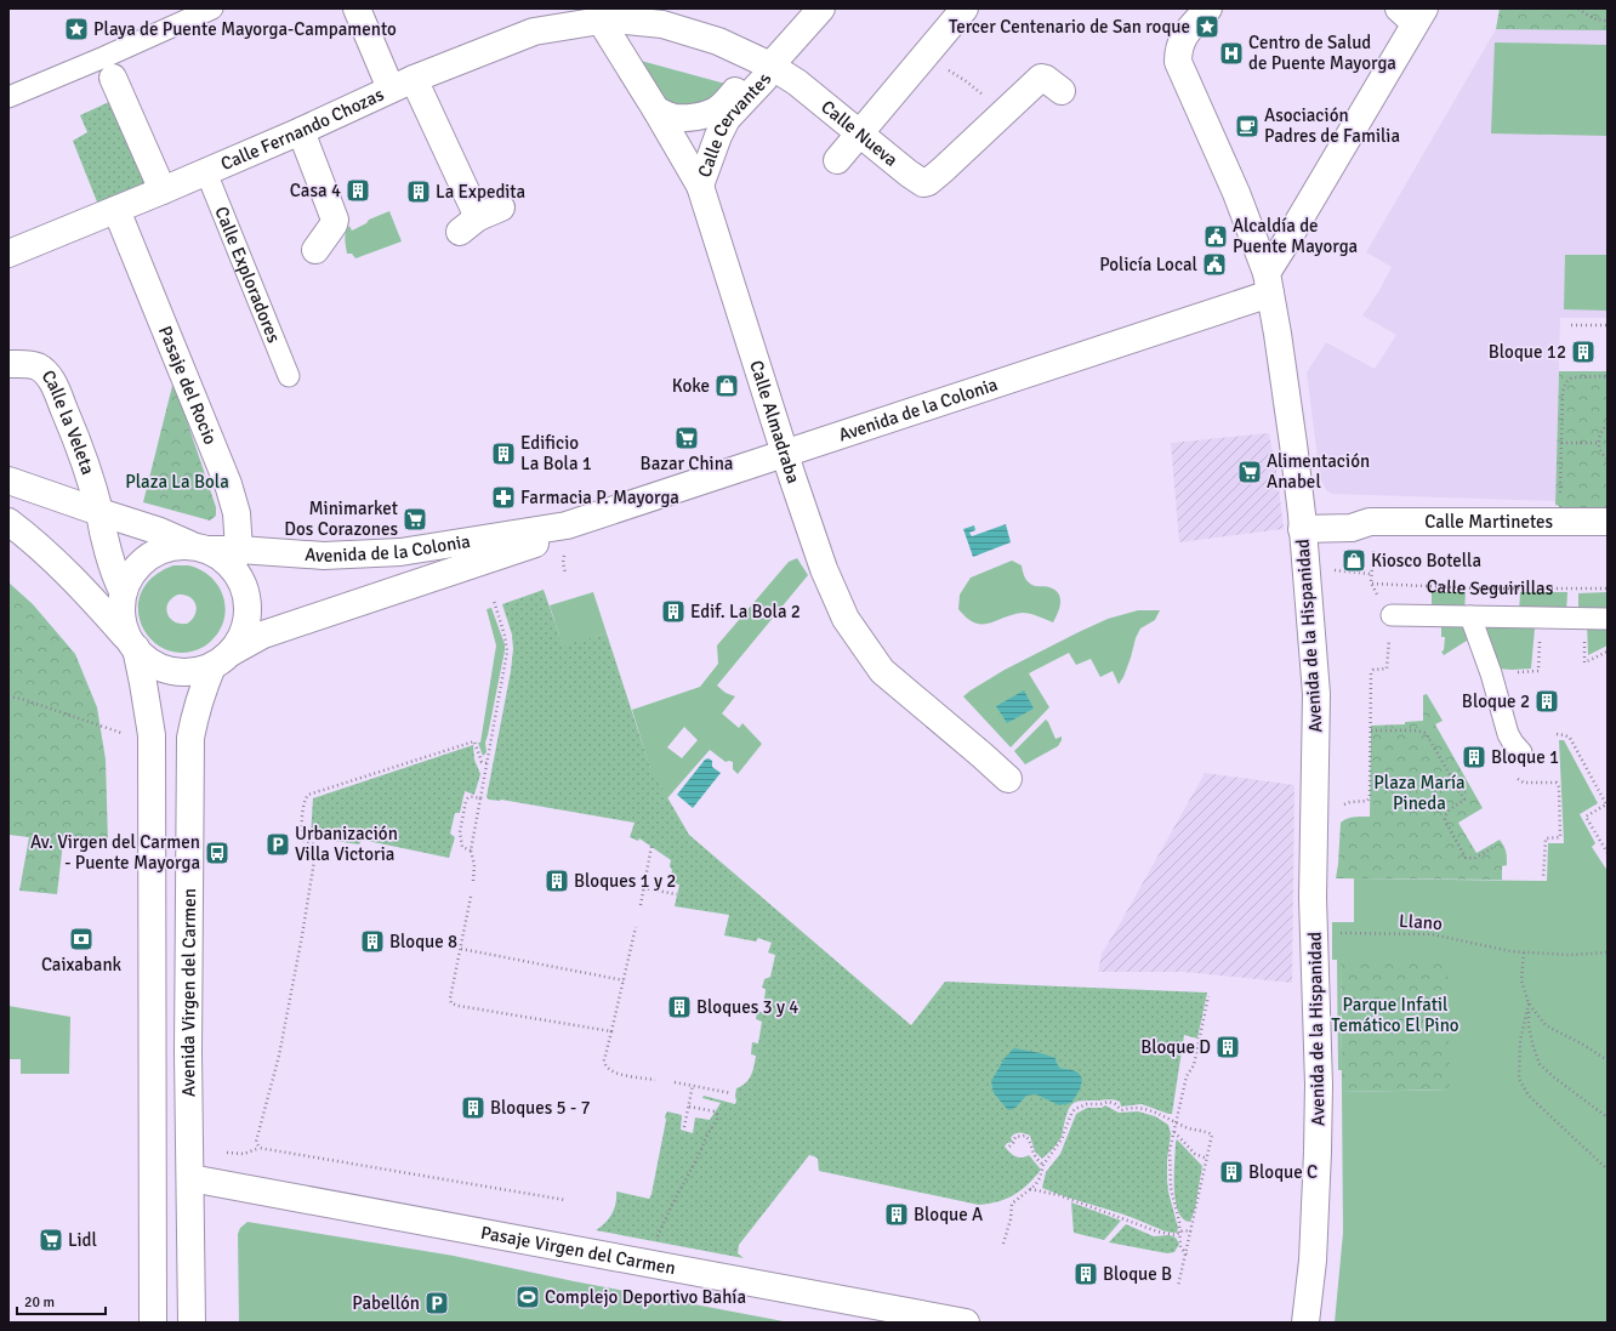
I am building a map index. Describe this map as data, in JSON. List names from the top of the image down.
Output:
{
  "streets": {
    "street": [
      "Calle Cervantes",
      "Calle Fernando Chozas",
      "Calle Nueva",
      "Calle Exploradores",
      "Pasaje del Rocio",
      "Avenida de la Colonia",
      "Calle Almadraba",
      "Calle la Veleta",
      "Calle Martinetes",
      "Calle Seguirillas",
      "Avenida de la Hispanidad",
      "Avenida Virgen del Carmen",
      "Pasaje Virgen del Carmen"
    ],
    "path": ["Llano"]
  },
  "crossings": [
    ["Calle Cervantes", "Calle Nueva"],
    ["Calle Cervantes", "Calle Almadraba"],
    ["Calle Fernando Chozas", "Calle Nueva"],
    ["Calle Fernando Chozas", "Calle Exploradores"],
    ["Calle Fernando Chozas", "Pasaje del Rocio"],
    ["Calle Fernando Chozas", "Calle Almadraba"],
    ["Calle Nueva", "Calle Almadraba"],
    ["Pasaje del Rocio", "Avenida de la Colonia"],
    ["Pasaje del Rocio", "Calle la Veleta"],
    ["Pasaje del Rocio", "Avenida Virgen del Carmen"],
    ["Avenida de la Colonia", "Calle Almadraba"],
    ["Avenida de la Colonia", "Calle la Veleta"],
    ["Avenida de la Colonia", "Avenida de la Hispanidad"],
    ["Avenida de la Colonia", "Avenida Virgen del Carmen"],
    ["Calle la Veleta", "Avenida Virgen del Carmen"],
    ["Calle Martinetes", "Avenida de la Hispanidad"],
    ["Avenida de la Hispanidad", "Llano"],
    ["Avenida Virgen del Carmen", "Pasaje Virgen del Carmen"]
  ],
  "parks": ["Plaza La Bola", "Plaza María Pineda", "Parque Infatil Temático El Pino"],
  "places": {
    "place": ["Tercer Centenario de San roque", "Playa de Puente Mayorga-Campamento"],
    "hospital": ["Centro de Salud de Puente Mayorga"],
    "cafe": ["Asociación Padres de Familia"],
    "building": [
      "Casa 4",
      "La Expedita",
      "Bloque 12",
      "Edificio La Bola 1",
      "Edif. La Bola 2",
      "Bloque 2",
      "Bloque 1",
      "Bloques 1 y 2",
      "Bloque 8",
      "Bloques 3 y 4",
      "Bloque D",
      "Bloques 5 - 7",
      "Bloque C",
      "Bloque A",
      "Bloque B"
    ],
    "public building": ["Alcaldía de Puente Mayorga", "Policía Local"],
    "shop": ["Koke", "Kiosco Botella"],
    "supermarket": [
      "Bazar China",
      "Alimentación Anabel",
      "Minimarket Dos Corazones",
      "Lidl"
    ],
    "pharmacy": ["Farmacia P. Mayorga"],
    "parking": ["Urbanización Villa Victoria", "Pabellón"],
    "bus stop": ["Av. Virgen del Carmen - Puente Mayorga"],
    "bank": ["Caixabank"],
    "sports": ["Complejo Deportivo Bahía"]
  },
  "scale_bar": "20 m"
}
